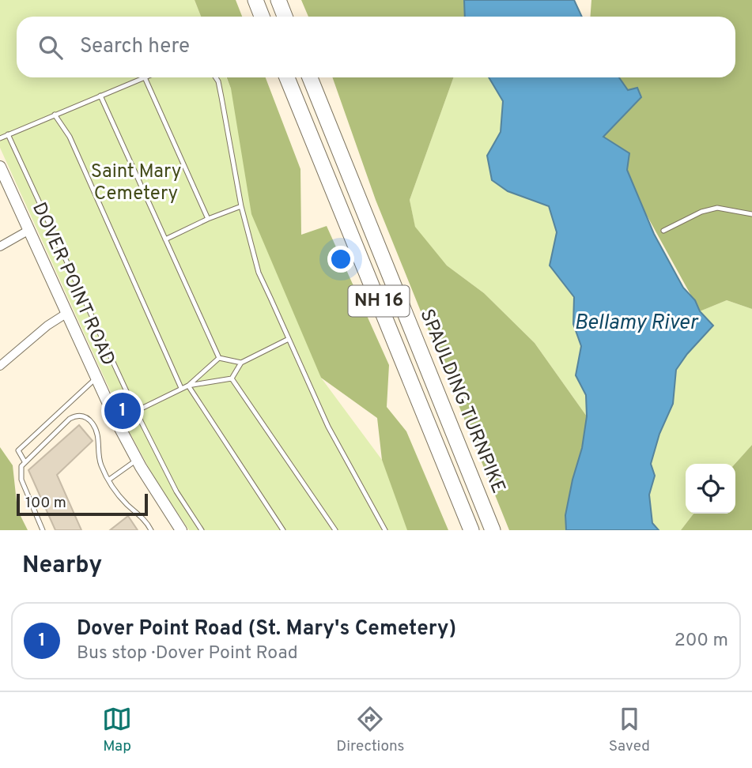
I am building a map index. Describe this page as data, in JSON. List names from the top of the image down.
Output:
{
  "streets": {
    "highway": ["NH 16", "SPAULDING TURNPIKE"],
    "main road": ["DOVER POINT ROAD"]
  },
  "water": ["Bellamy River"],
  "parks": ["Saint Mary Cemetery"],
  "scale_bar": "100 m",
  "page": {
    "search": "Search here",
    "pins": "1",
    "scale": "100 m",
    "heading": "Nearby",
    "list": [
      {
        "mark": "1",
        "name": "Dover Point Road (St. Mary's Cemetery)",
        "note": "Bus stop · Dover Point Road",
        "value": "200 m"
      }
    ],
    "nav": ["Map", "Directions", "Saved"]
  }
}
